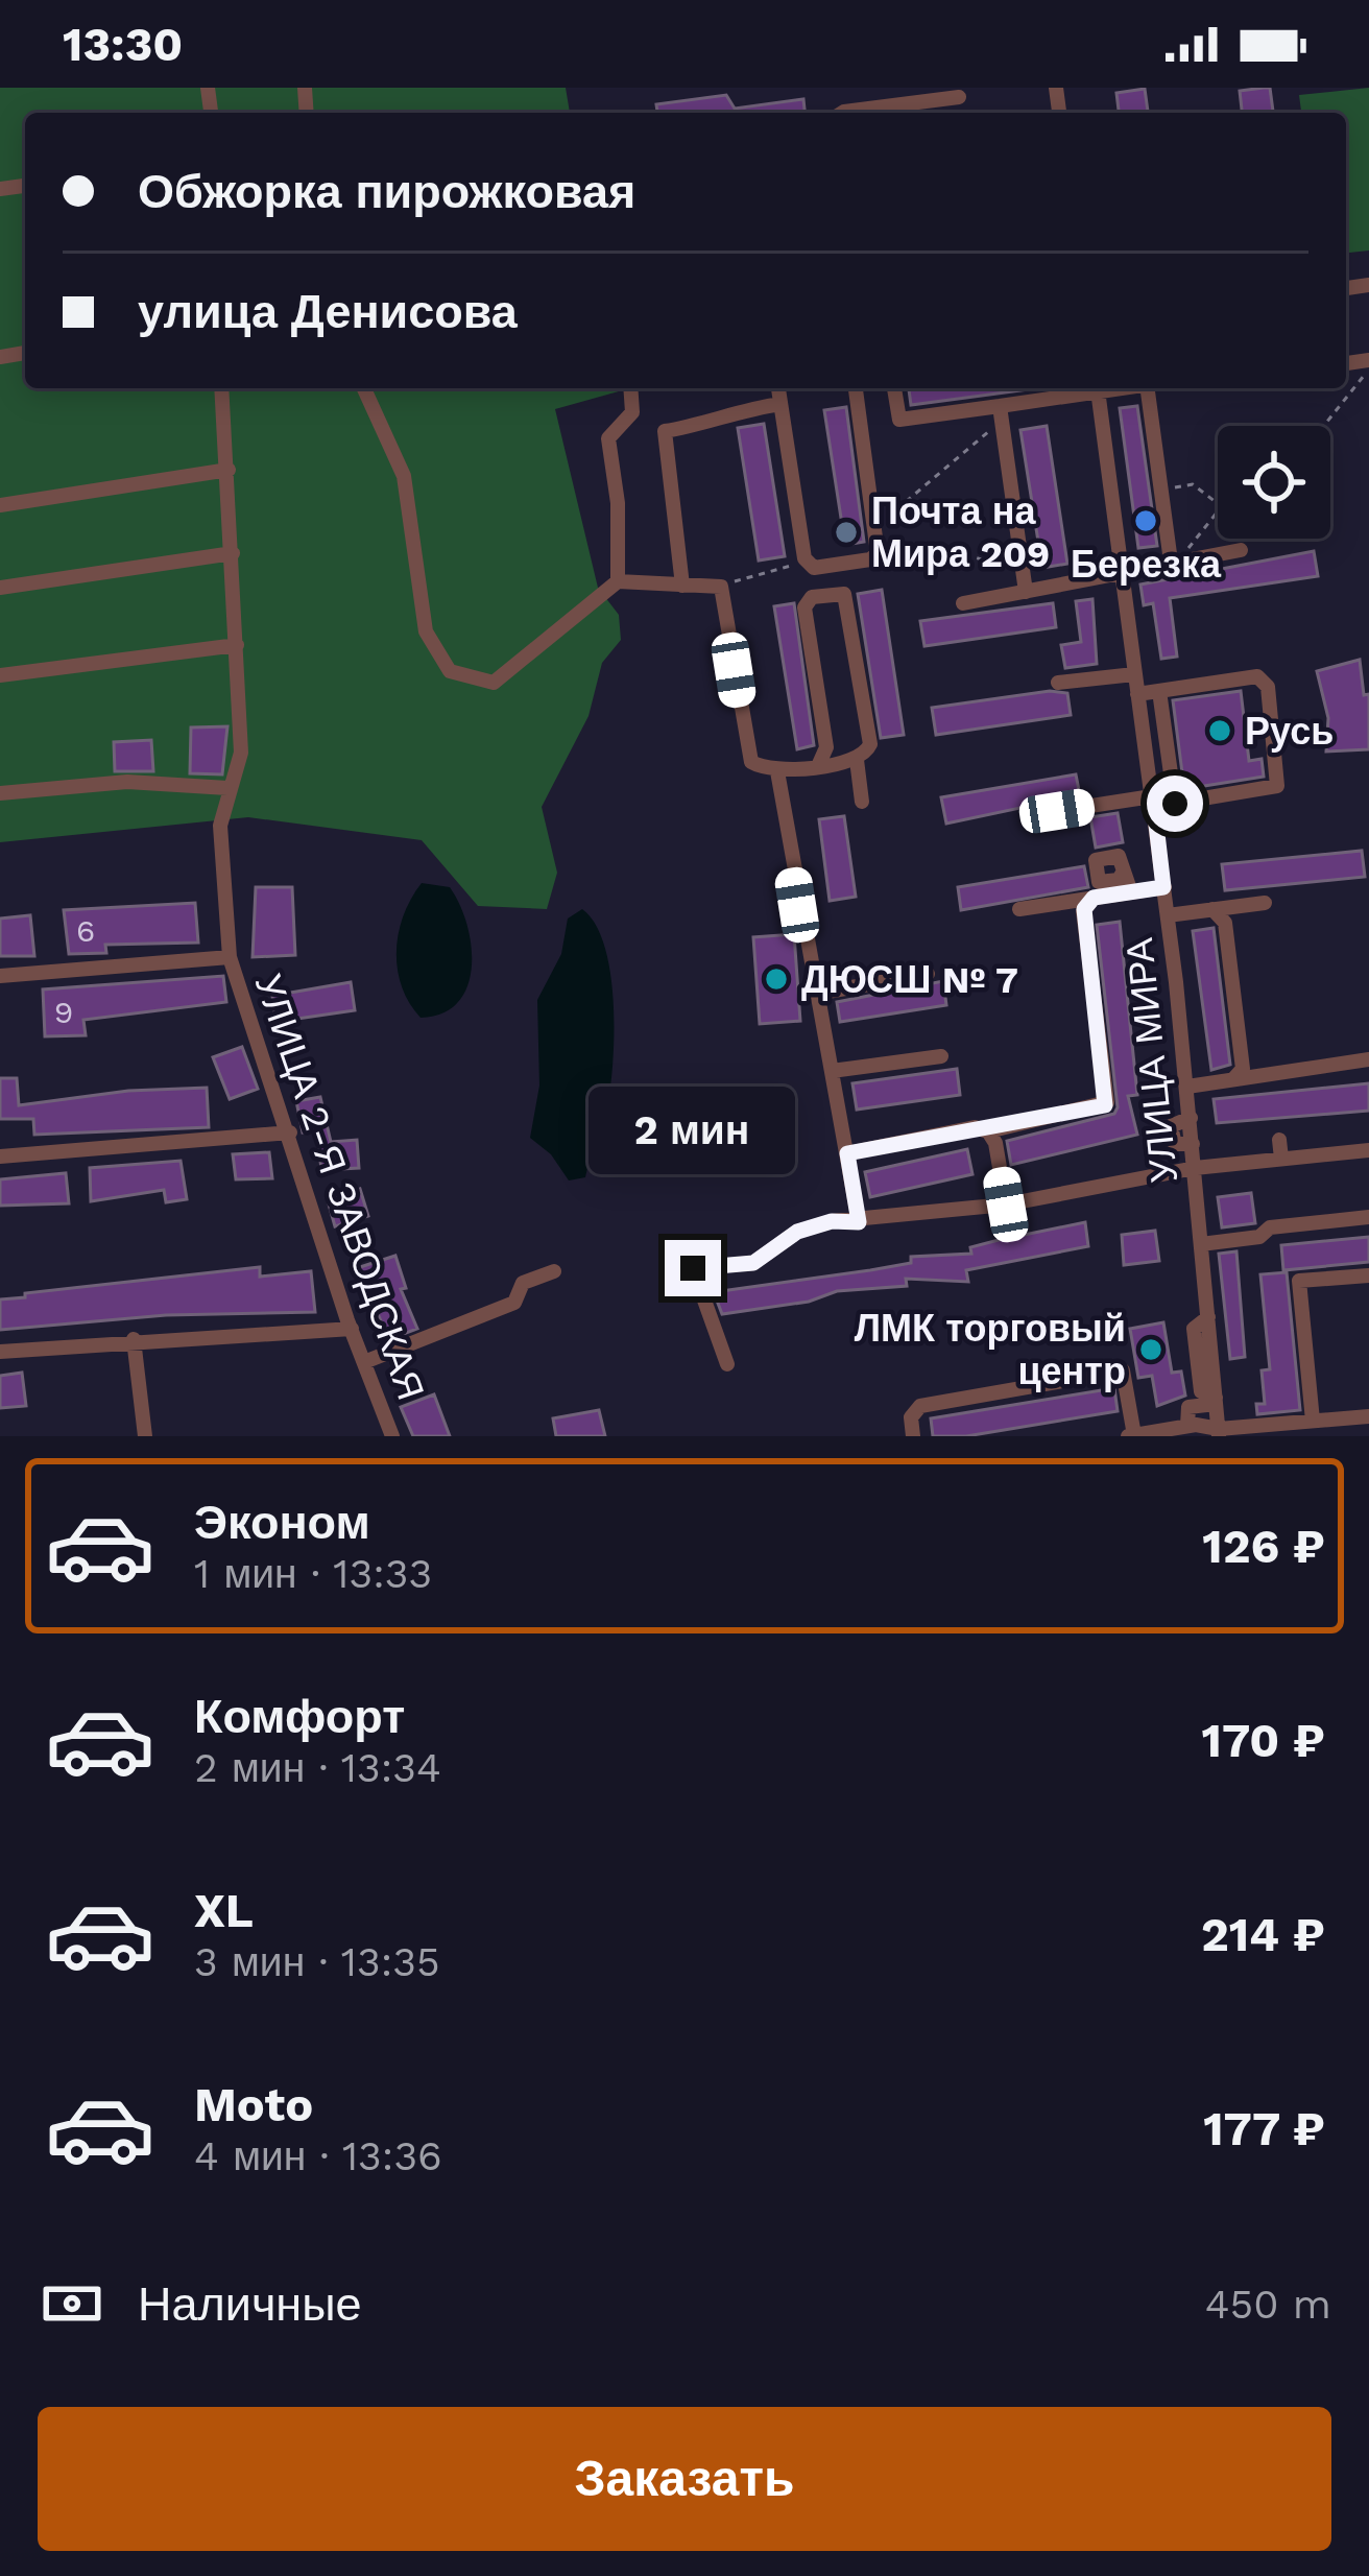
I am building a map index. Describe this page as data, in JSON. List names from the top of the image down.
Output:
{
  "streets": {
    "street": ["УЛИЦА МИРА", "УЛИЦА 2-Я ЗАВОДСКАЯ"]
  },
  "places": [
    "Березка",
    "Почта на Мира 209",
    "Русь",
    "ДЮСШ № 7",
    "ЛМК торговый центр"
  ],
  "house_numbers": ["6", "9"],
  "page": {
    "status": "13:30",
    "banner": ["Обжорка пирожковая", "улица Денисова"],
    "bubble": "2 мин",
    "list": [
      {
        "name": "Эконом",
        "note": "1 мин · 13:33",
        "value": "126 ₽"
      },
      {
        "name": "Комфорт",
        "note": "2 мин · 13:34",
        "value": "170 ₽"
      },
      {
        "name": "XL",
        "note": "3 мин · 13:35",
        "value": "214 ₽"
      },
      {
        "name": "Moto",
        "note": "4 мин · 13:36",
        "value": "177 ₽"
      }
    ],
    "pay": ["Наличные", "450 m"],
    "buttons": "Заказать"
  }
}
